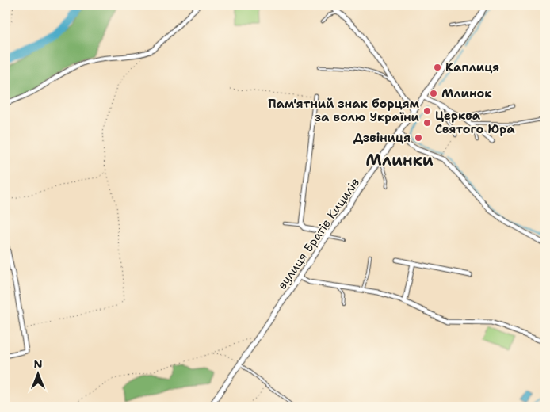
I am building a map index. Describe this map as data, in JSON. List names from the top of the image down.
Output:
{
  "streets": {
    "street": ["вулиця Братів Кицилів"]
  },
  "districts": ["Млинки"],
  "places": [
    "Каплиця",
    "Млинок",
    "Пам'ятний знак борцям за волю України",
    "Церква Святого Юра",
    "Дзвіниця"
  ],
  "north": "top"
}
